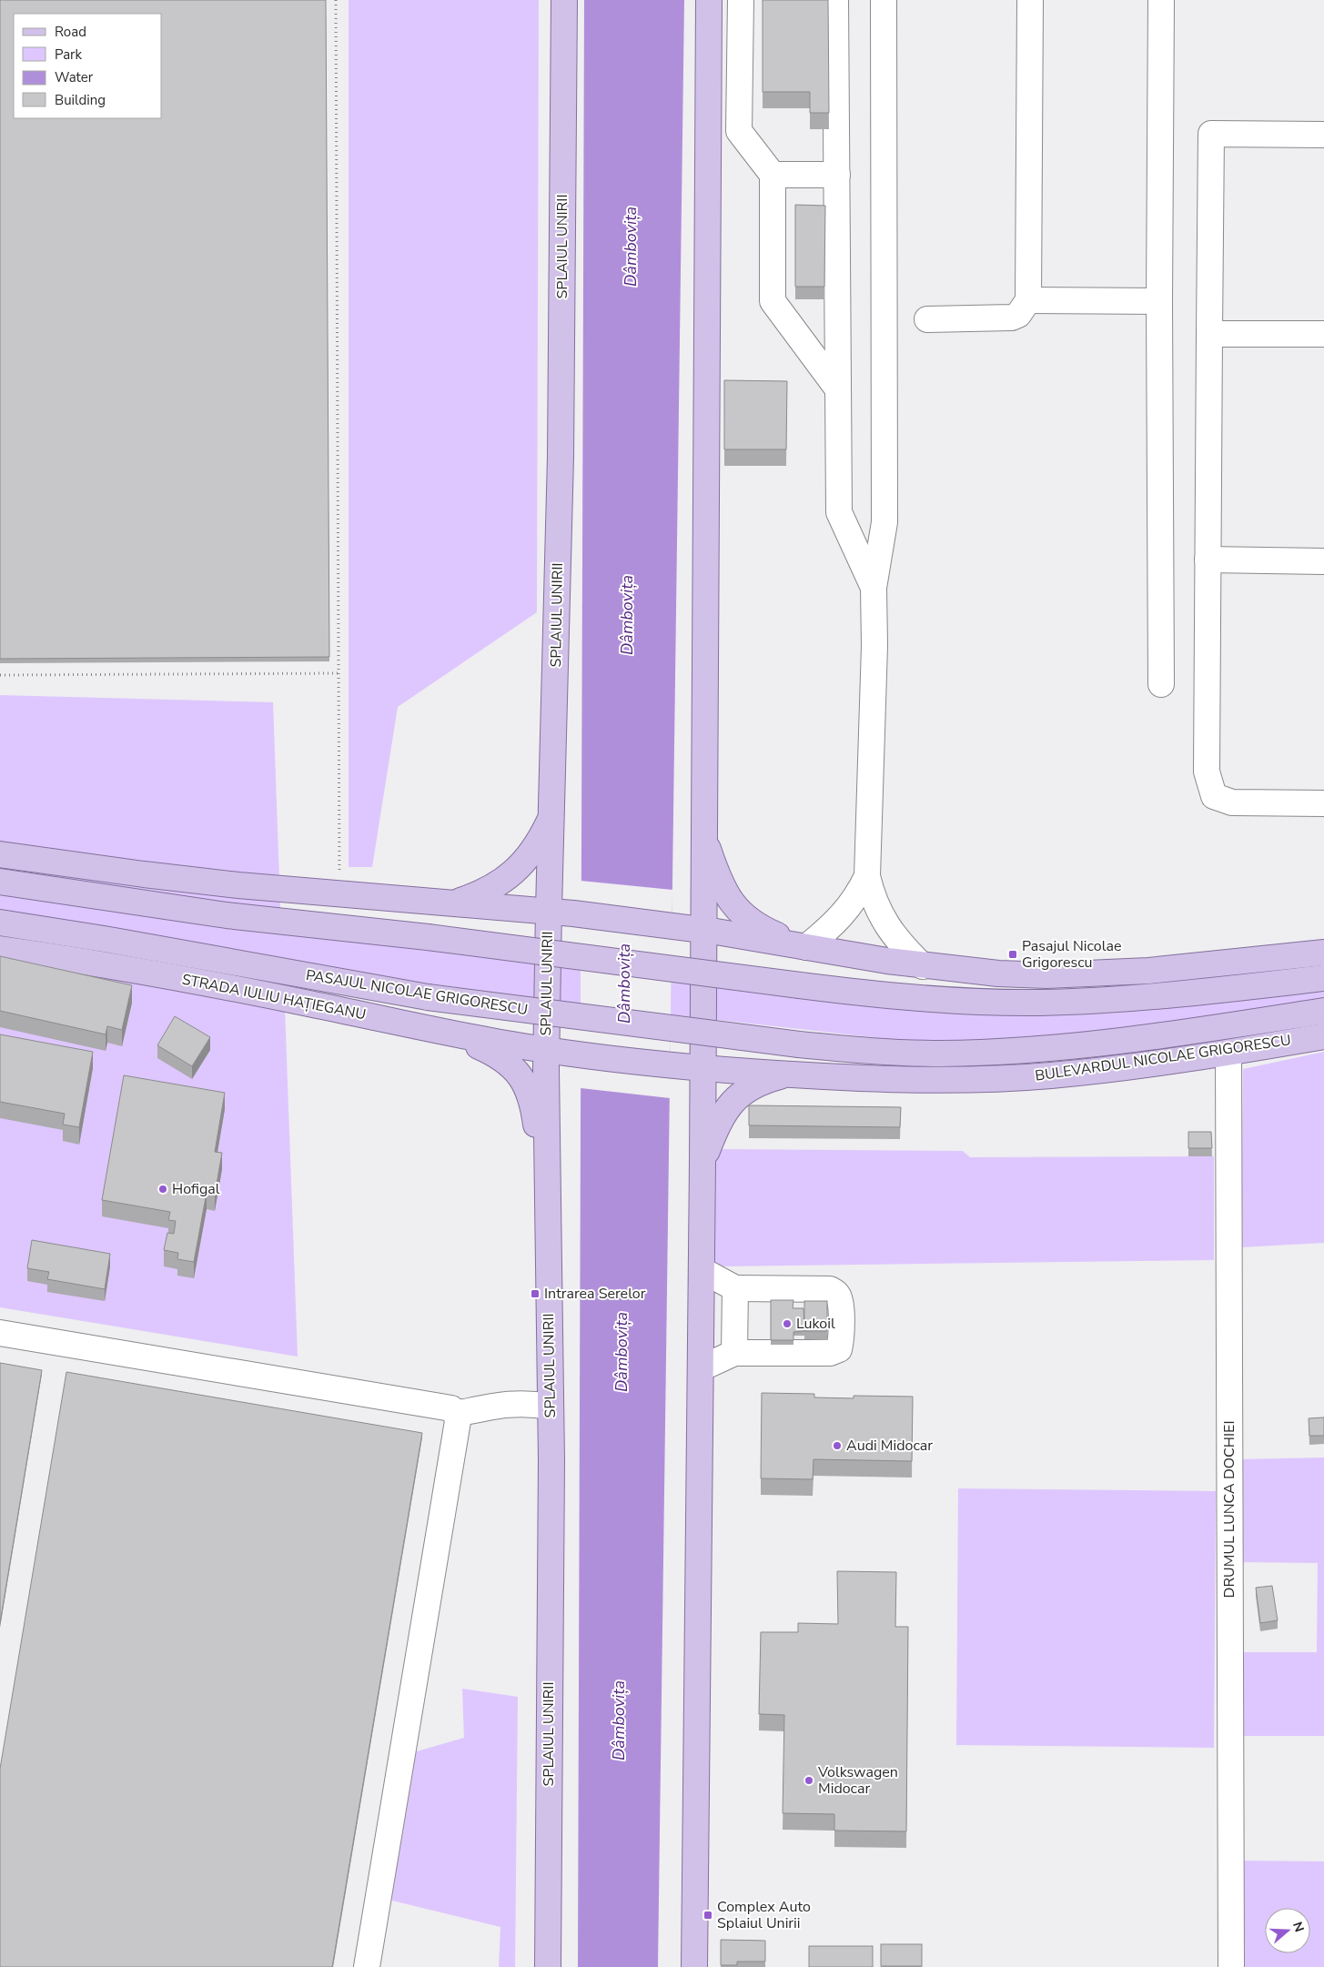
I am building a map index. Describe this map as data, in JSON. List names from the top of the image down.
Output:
{
  "streets": {
    "main road": [
      "SPLAIUL UNIRII",
      "PASAJUL NICOLAE GRIGORESCU",
      "STRADA IULIU HAȚIEGANU",
      "BULEVARDUL NICOLAE GRIGORESCU"
    ],
    "street": ["DRUMUL LUNCA DOCHIEI"]
  },
  "crossings": [
    ["SPLAIUL UNIRII", "STRADA IULIU HAȚIEGANU"],
    ["STRADA IULIU HAȚIEGANU", "BULEVARDUL NICOLAE GRIGORESCU"],
    ["BULEVARDUL NICOLAE GRIGORESCU", "DRUMUL LUNCA DOCHIEI"]
  ],
  "water": ["Dâmbovița"],
  "places": {
    "transit": ["Pasajul Nicolae Grigorescu", "Intrarea Serelor", "Complex Auto Splaiul Unirii"],
    "other": [
      "Hofigal",
      "Lukoil",
      "Audi Midocar",
      "Volkswagen Midocar"
    ]
  },
  "legend": [
    "Road",
    "Park",
    "Water",
    "Building"
  ],
  "north": "right"
}
